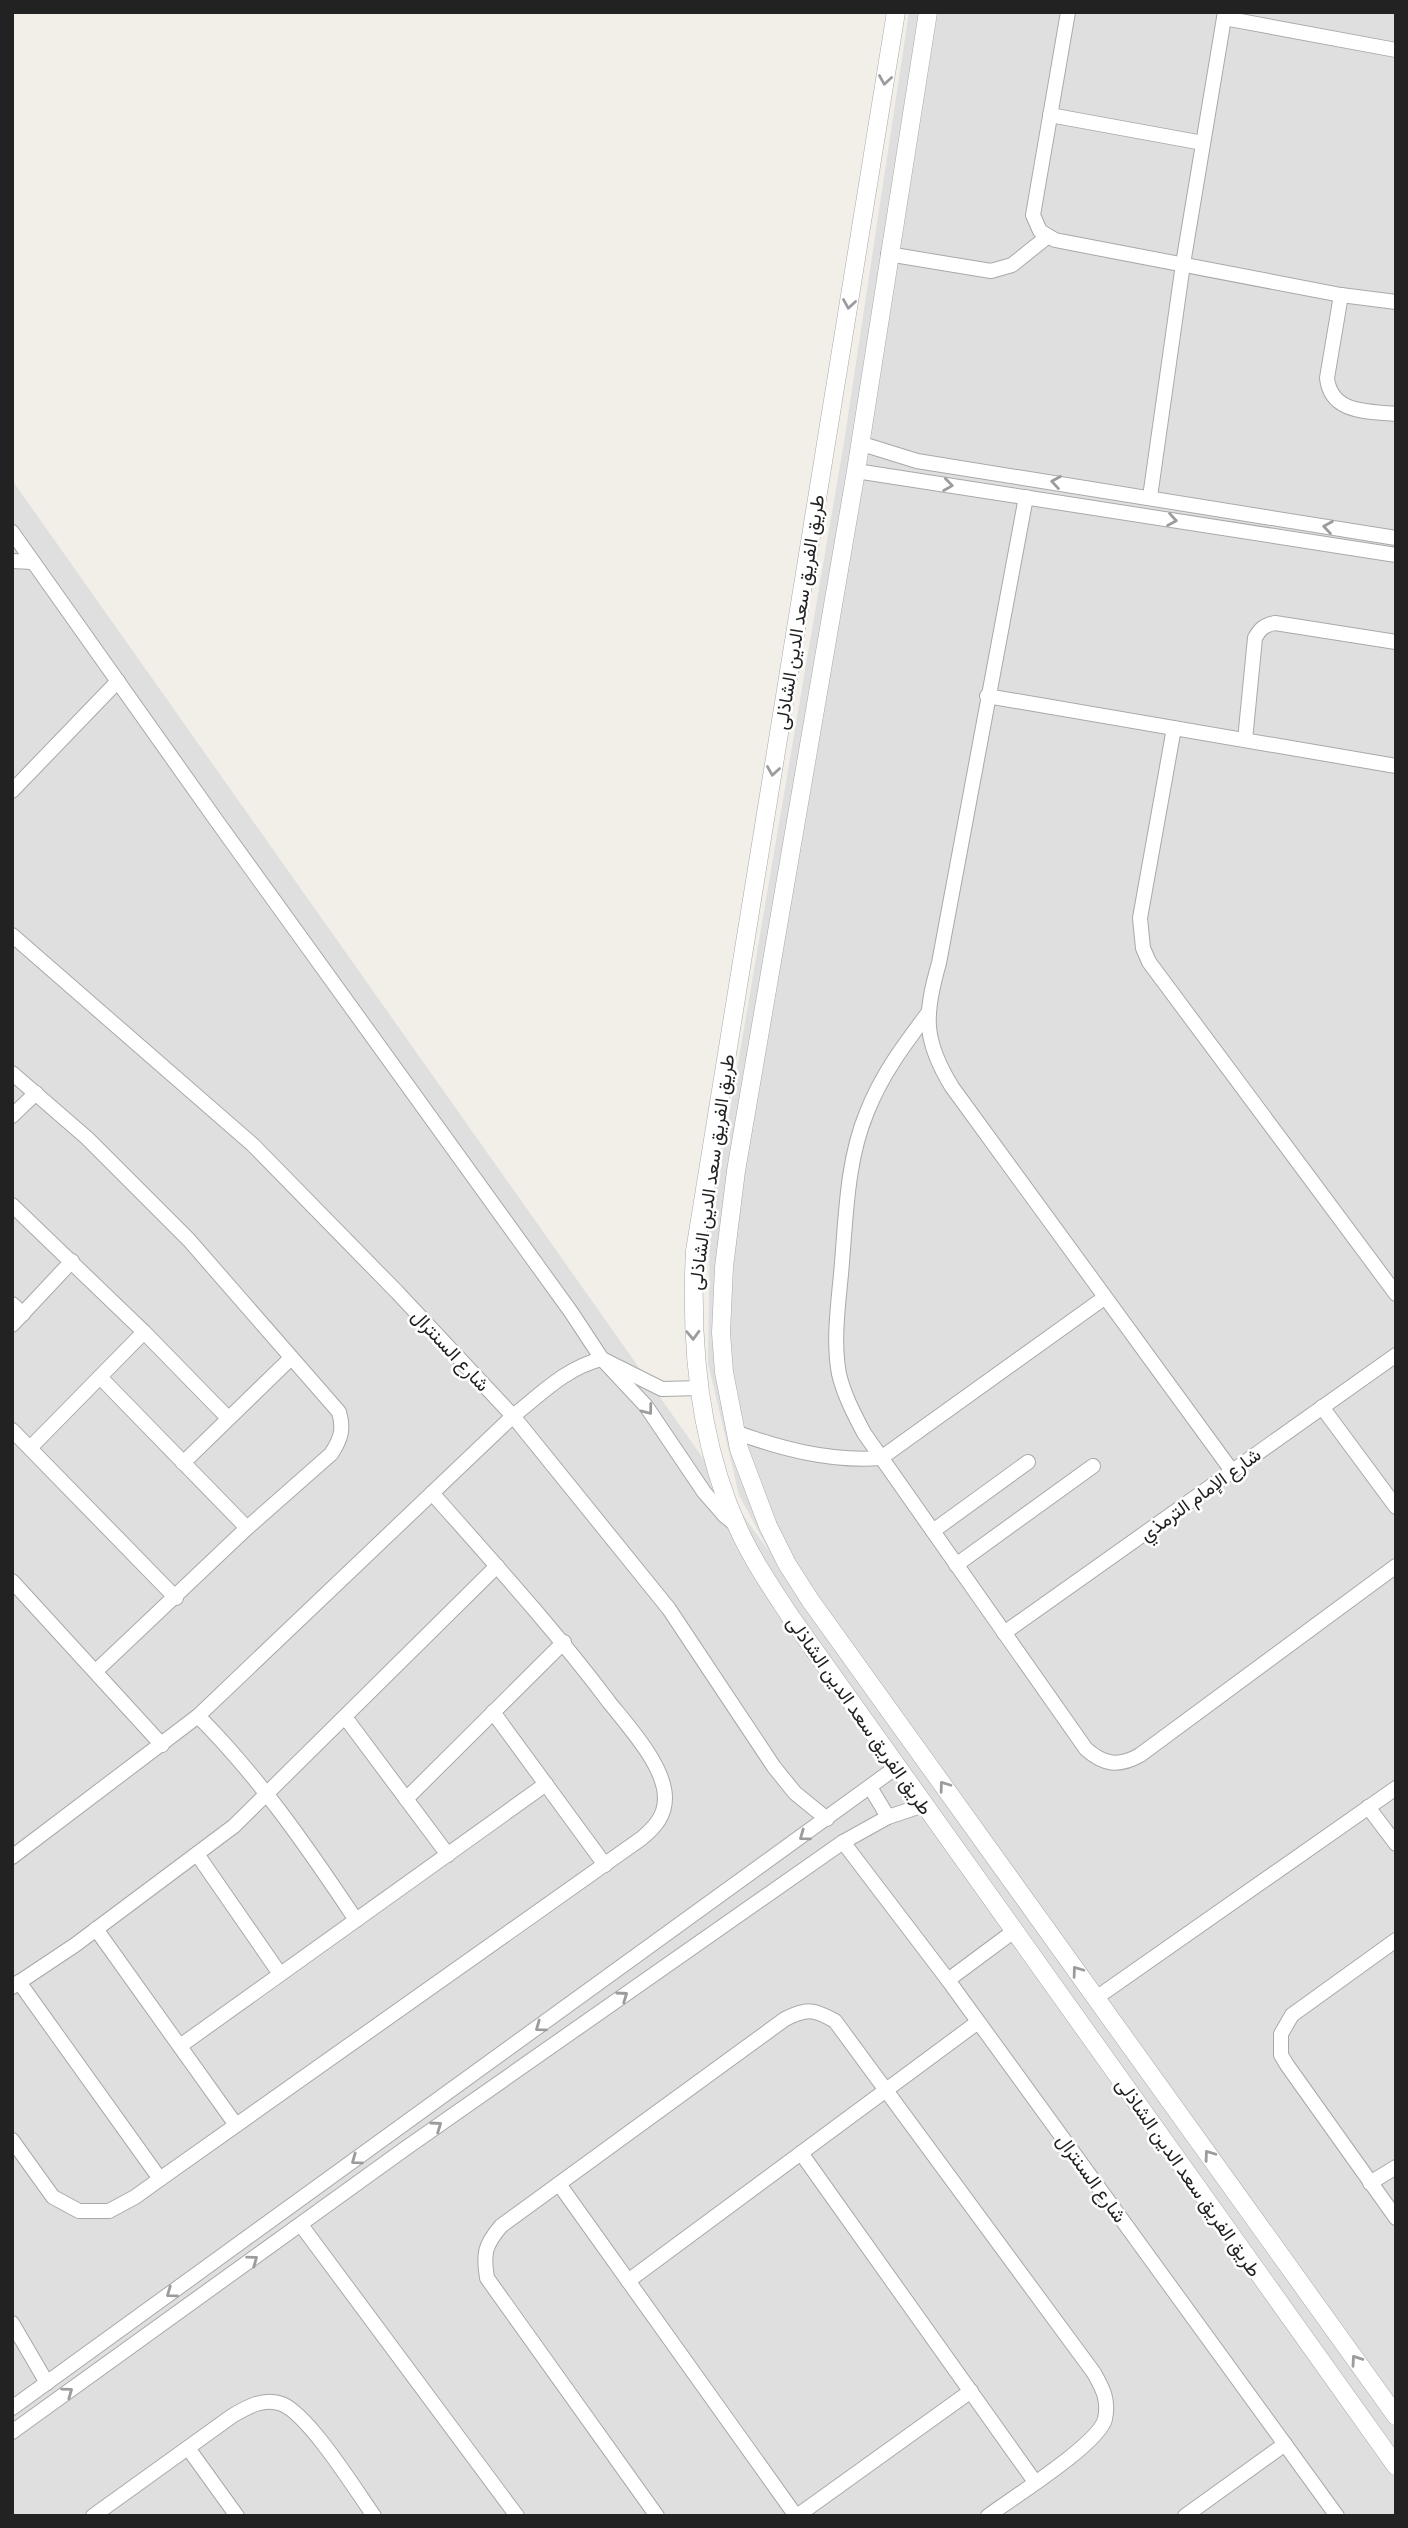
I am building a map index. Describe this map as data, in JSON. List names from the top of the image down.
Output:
{
  "streets": {
    "street": ["طريق الفريق سعد الدين الشاذلى", "شارع السنترال", "شارع الإمام الترمذي"]
  }
}
